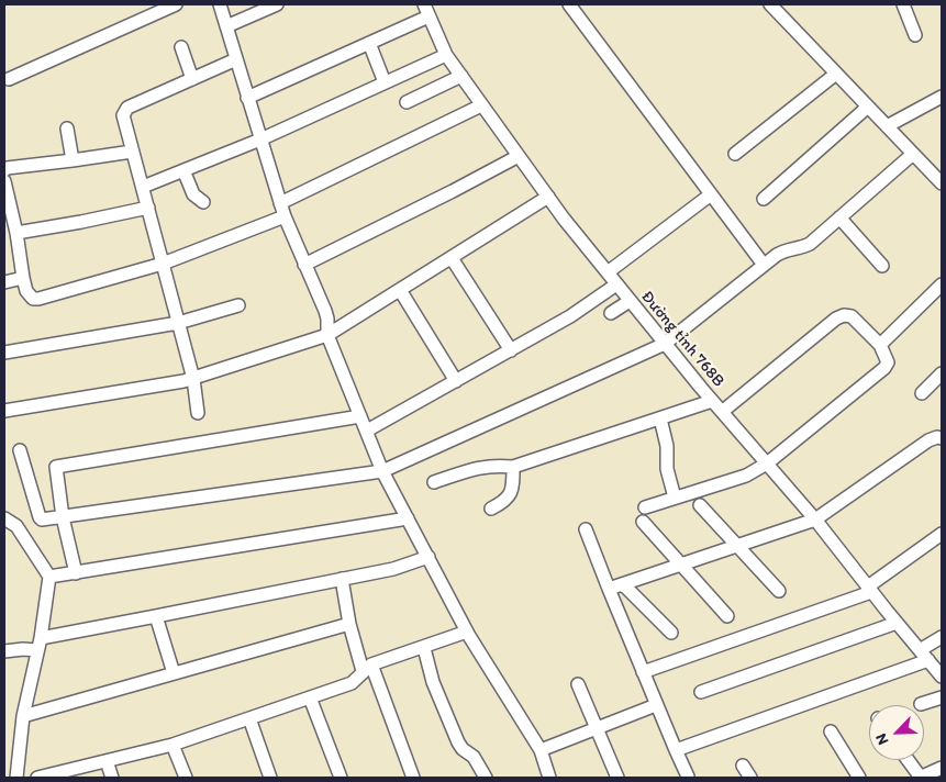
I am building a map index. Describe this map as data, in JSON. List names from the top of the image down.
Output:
{
  "streets": {
    "street": ["Đường tỉnh 768B"]
  },
  "north": "bottom left"
}
